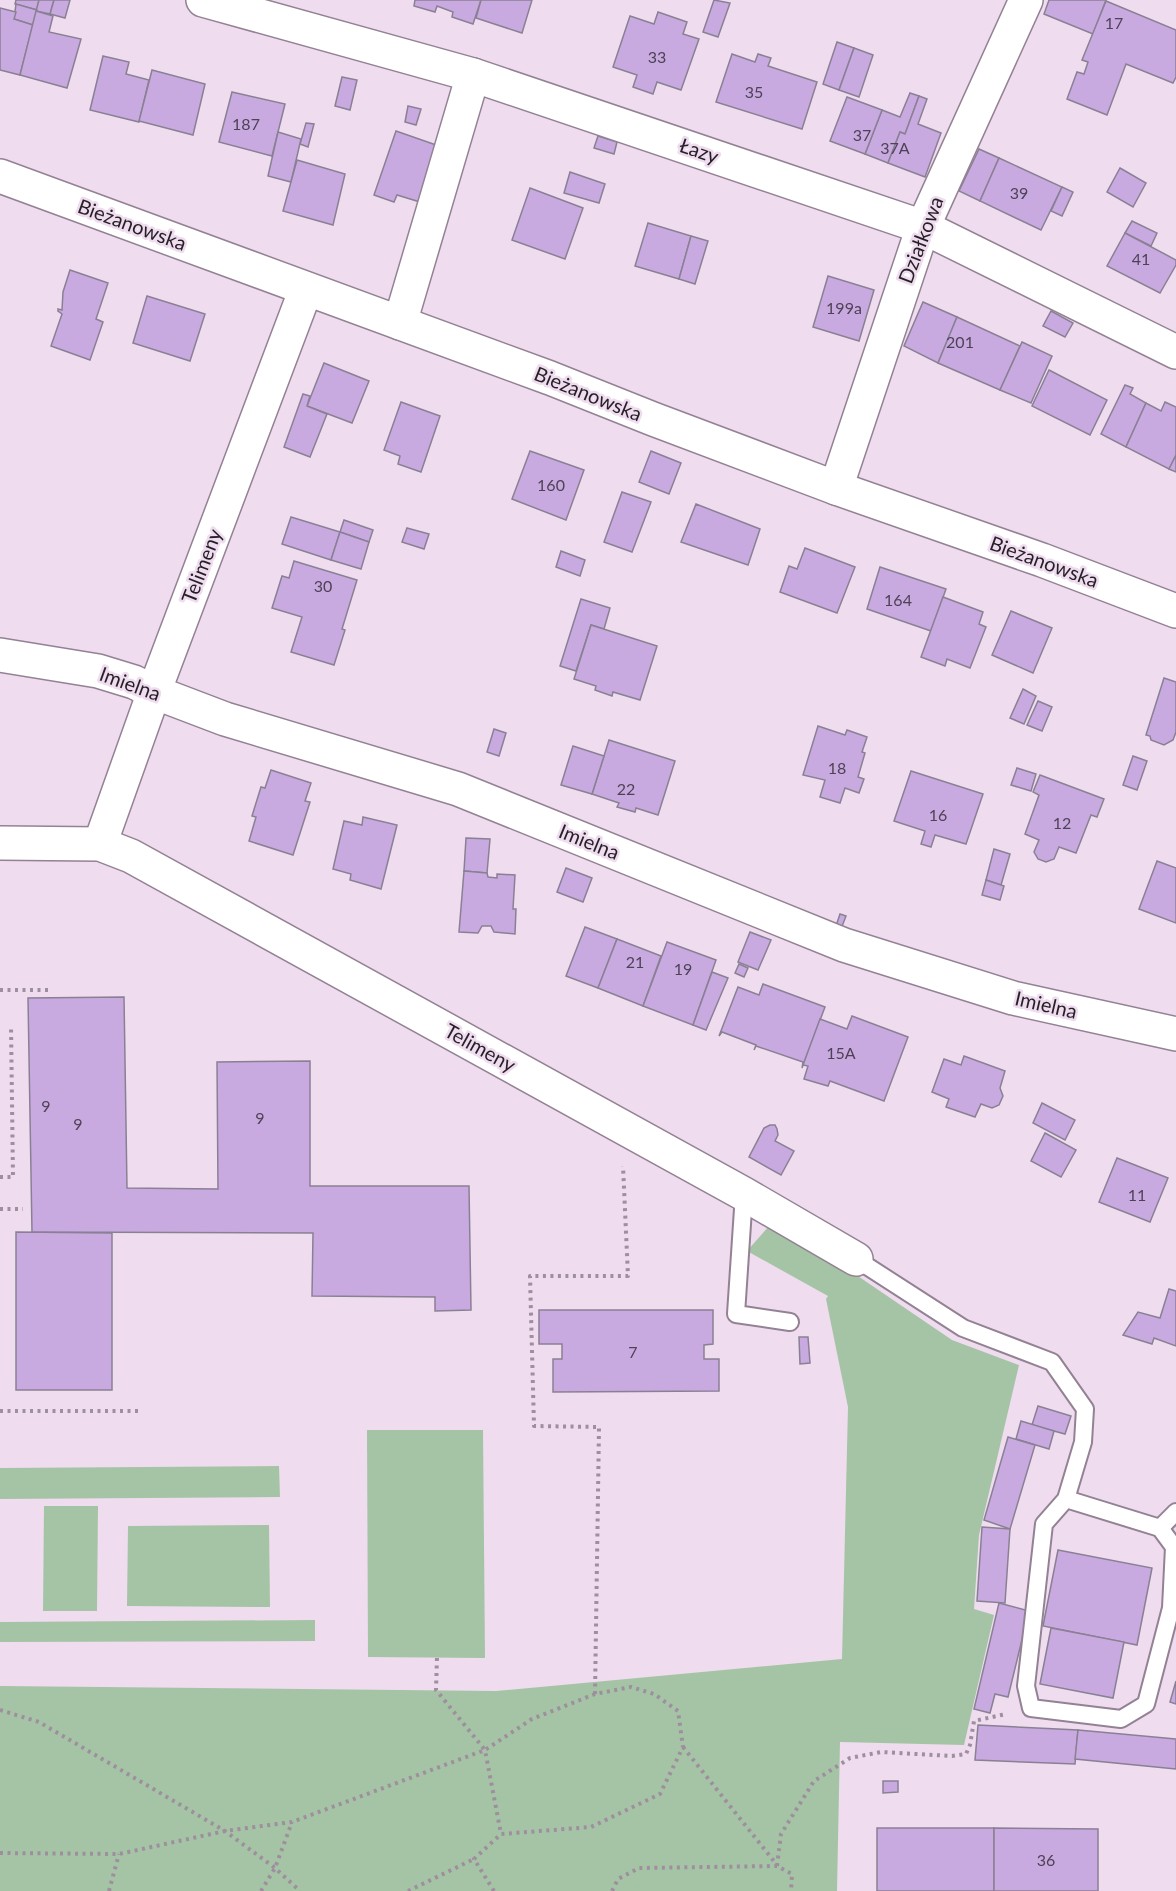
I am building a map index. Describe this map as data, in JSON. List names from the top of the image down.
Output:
{
  "streets": {
    "street": [
      "Łazy",
      "Bieżanowska",
      "Działkowa",
      "Telimeny",
      "Imielna"
    ]
  },
  "crossings": [
    ["Łazy", "Działkowa"],
    ["Bieżanowska", "Działkowa"],
    ["Bieżanowska", "Telimeny"],
    ["Telimeny", "Imielna"]
  ],
  "house_numbers": [
    "17",
    "33",
    "35",
    "187",
    "37",
    "37A",
    "39",
    "41",
    "199a",
    "201",
    "160",
    "30",
    "164",
    "18",
    "22",
    "16",
    "12",
    "21",
    "19",
    "15A",
    "9",
    "9",
    "9",
    "11",
    "7",
    "36"
  ]
}
